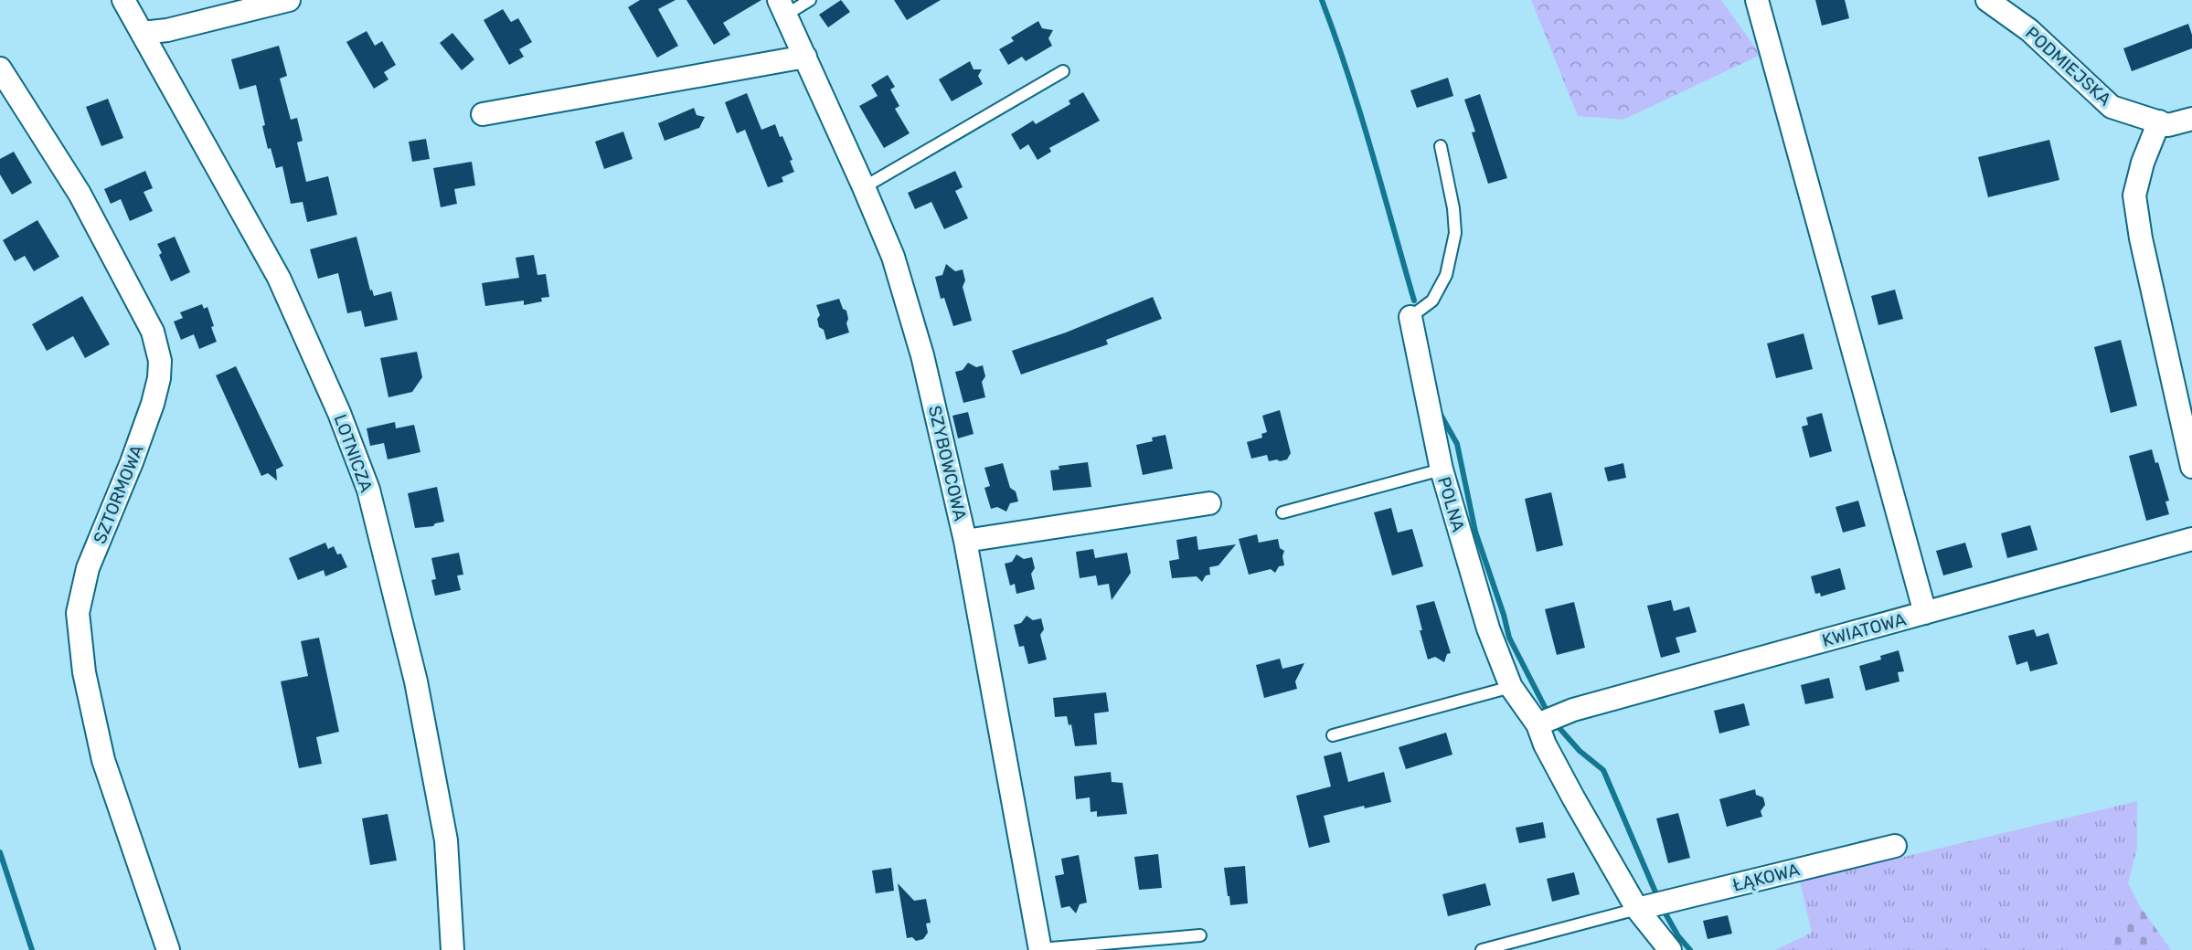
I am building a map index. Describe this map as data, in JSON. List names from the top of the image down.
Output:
{
  "streets": {
    "street": [
      "PODMIEJSKA",
      "LOTNICZA",
      "SZYBOWCOWA",
      "SZTORMOWA",
      "POLNA",
      "KWIATOWA",
      "ŁĄKOWA"
    ]
  },
  "crossings": [
    ["POLNA", "KWIATOWA"],
    ["POLNA", "ŁĄKOWA"]
  ]
}
